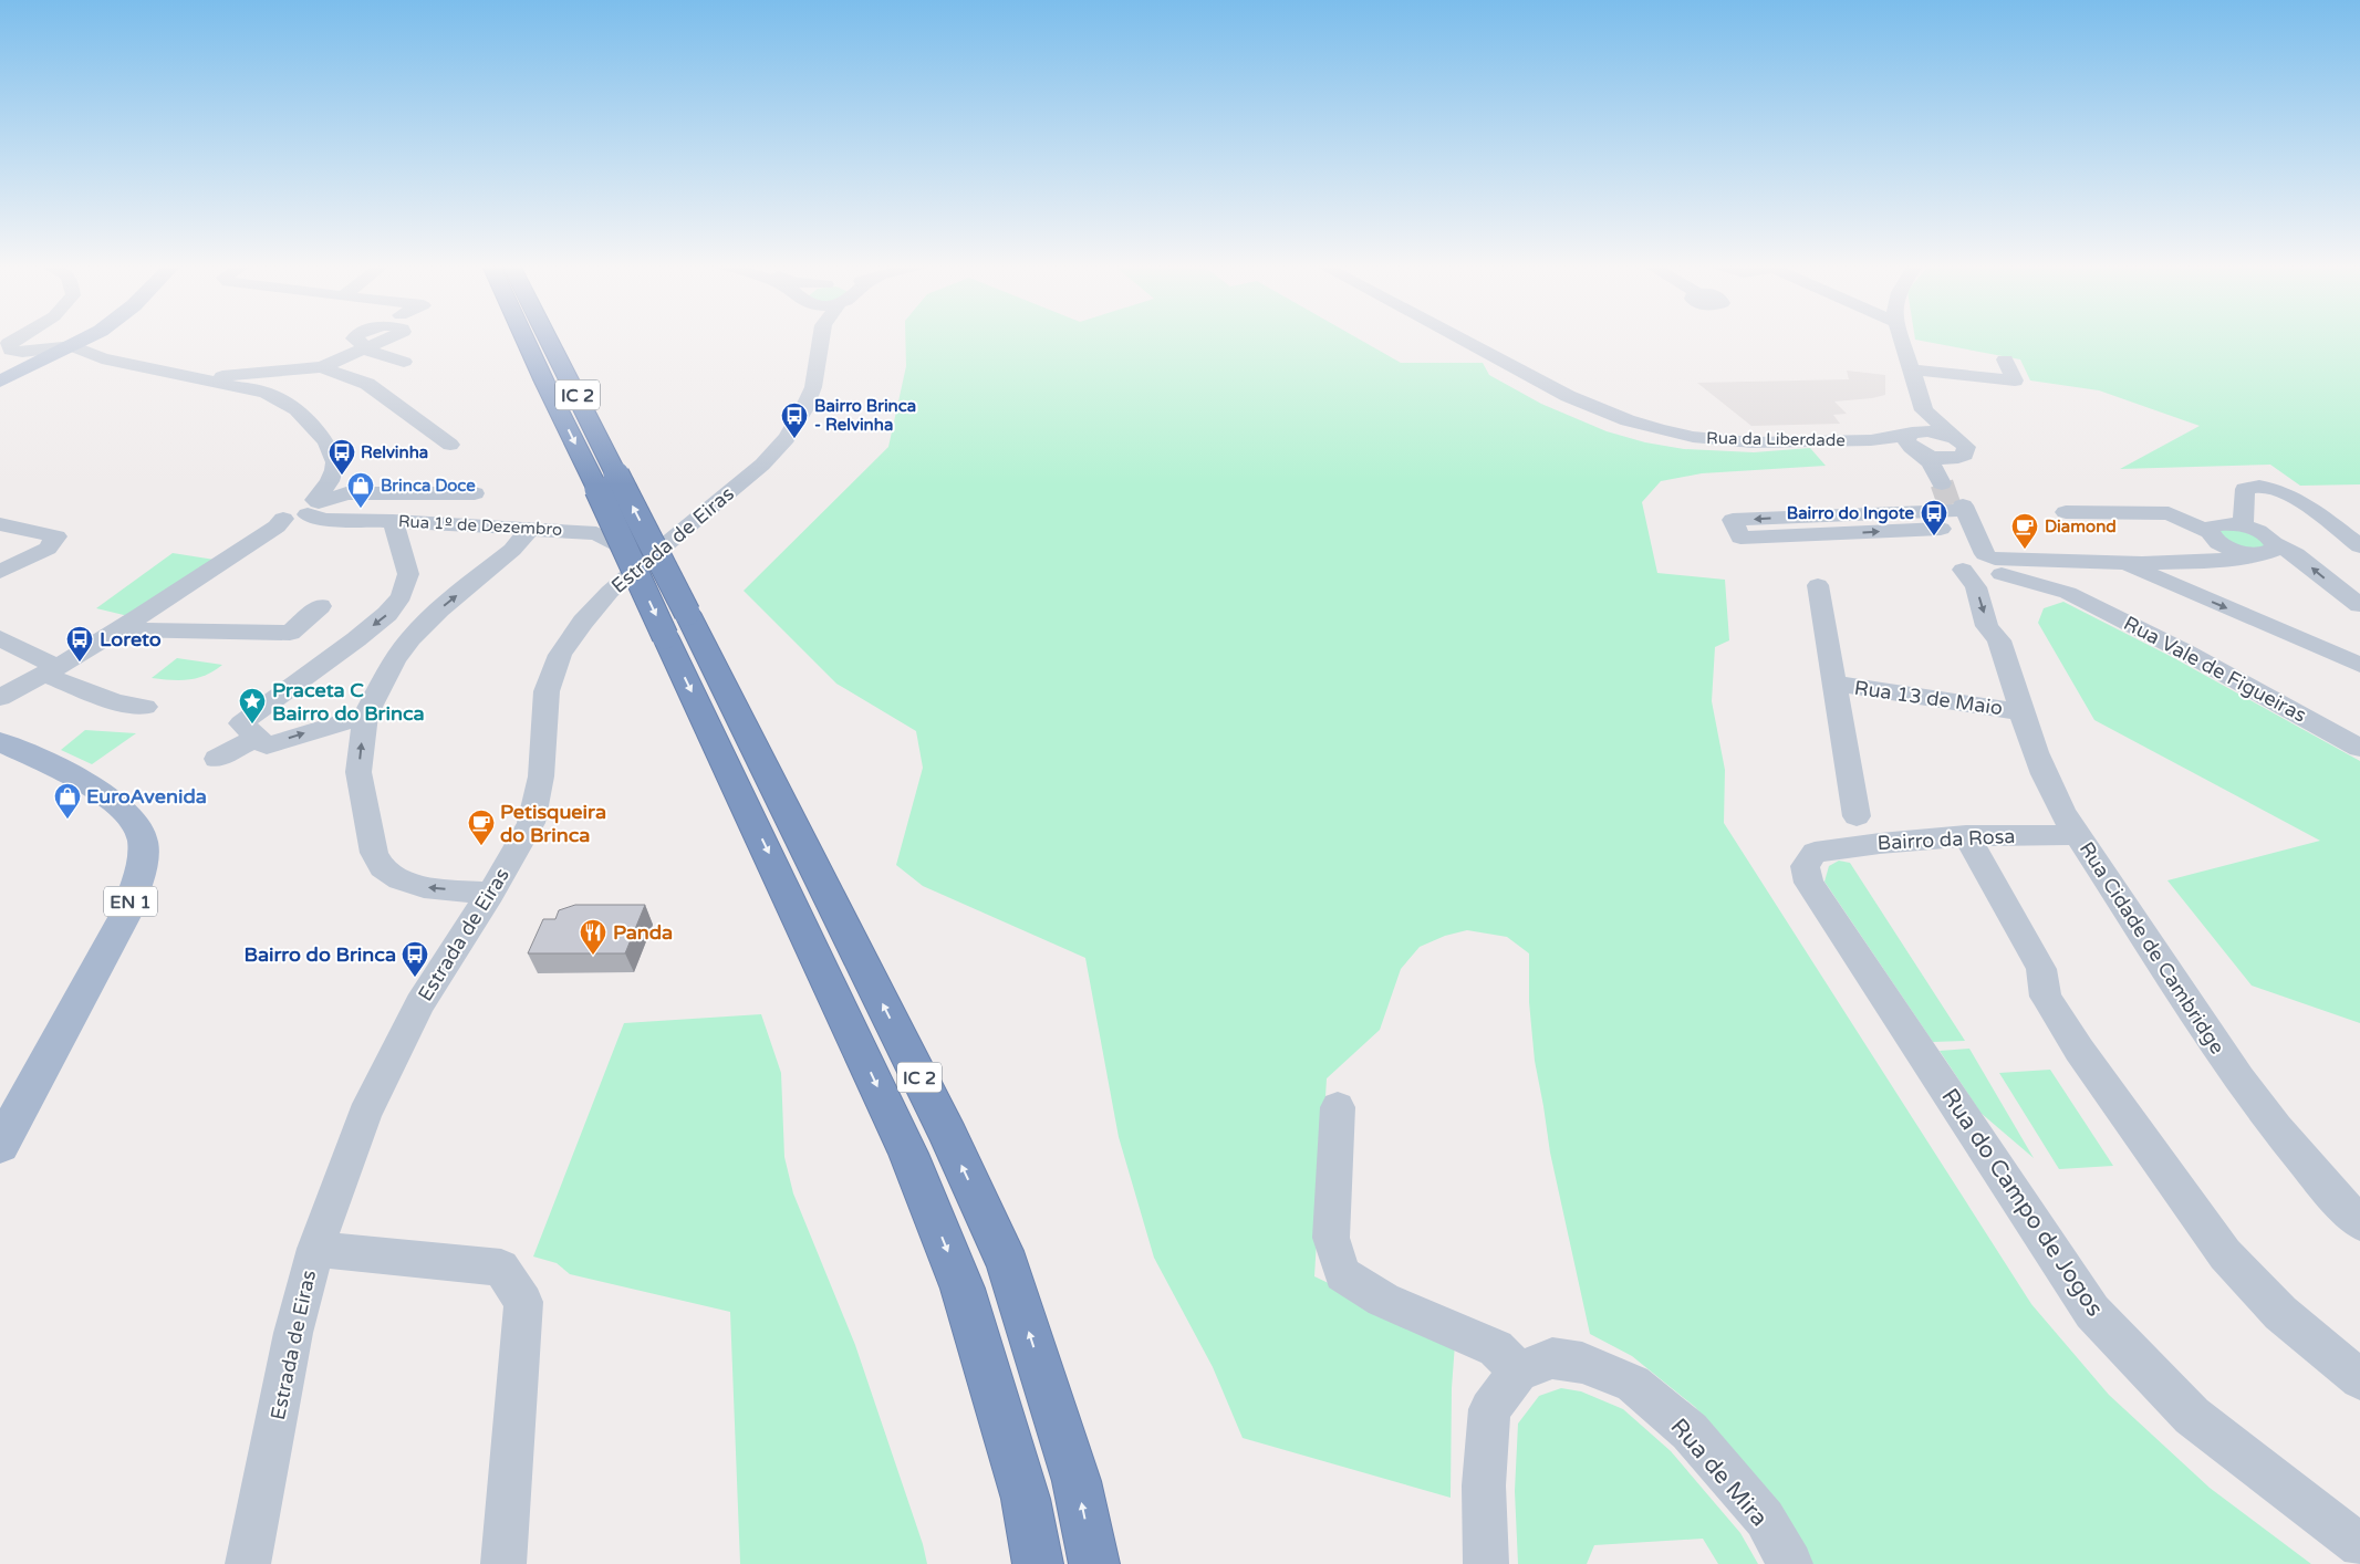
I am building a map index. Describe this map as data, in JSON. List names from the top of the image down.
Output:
{
  "streets": {
    "highway": ["IC 2"],
    "main road": ["EN 1"],
    "street": [
      "Rua da Liberdade",
      "Rua 1º de Dezembro",
      "Estrada de Eiras",
      "Rua Vale de Figueiras",
      "Rua 13 de Maio",
      "Bairro da Rosa",
      "Rua Cidade de Cambridge",
      "Rua do Campo de Jogos",
      "Rua de Mira"
    ]
  },
  "crossings": [
    ["Rua 1º de Dezembro", "Estrada de Eiras"],
    ["Rua Vale de Figueiras", "Rua Cidade de Cambridge"],
    ["Rua 13 de Maio", "Rua Cidade de Cambridge"],
    ["Bairro da Rosa", "Rua Cidade de Cambridge"],
    ["Bairro da Rosa", "Rua do Campo de Jogos"]
  ],
  "places": {
    "bus stop": [
      "Bairro Brinca - Relvinha",
      "Relvinha",
      "Bairro do Ingote",
      "Loreto",
      "Bairro do Brinca"
    ],
    "shop": ["Brinca Doce", "EuroAvenida"],
    "cafe": ["Diamond", "Petisqueira do Brinca"],
    "place": ["Praceta C Bairro do Brinca"],
    "restaurant": ["Panda"]
  }
}
